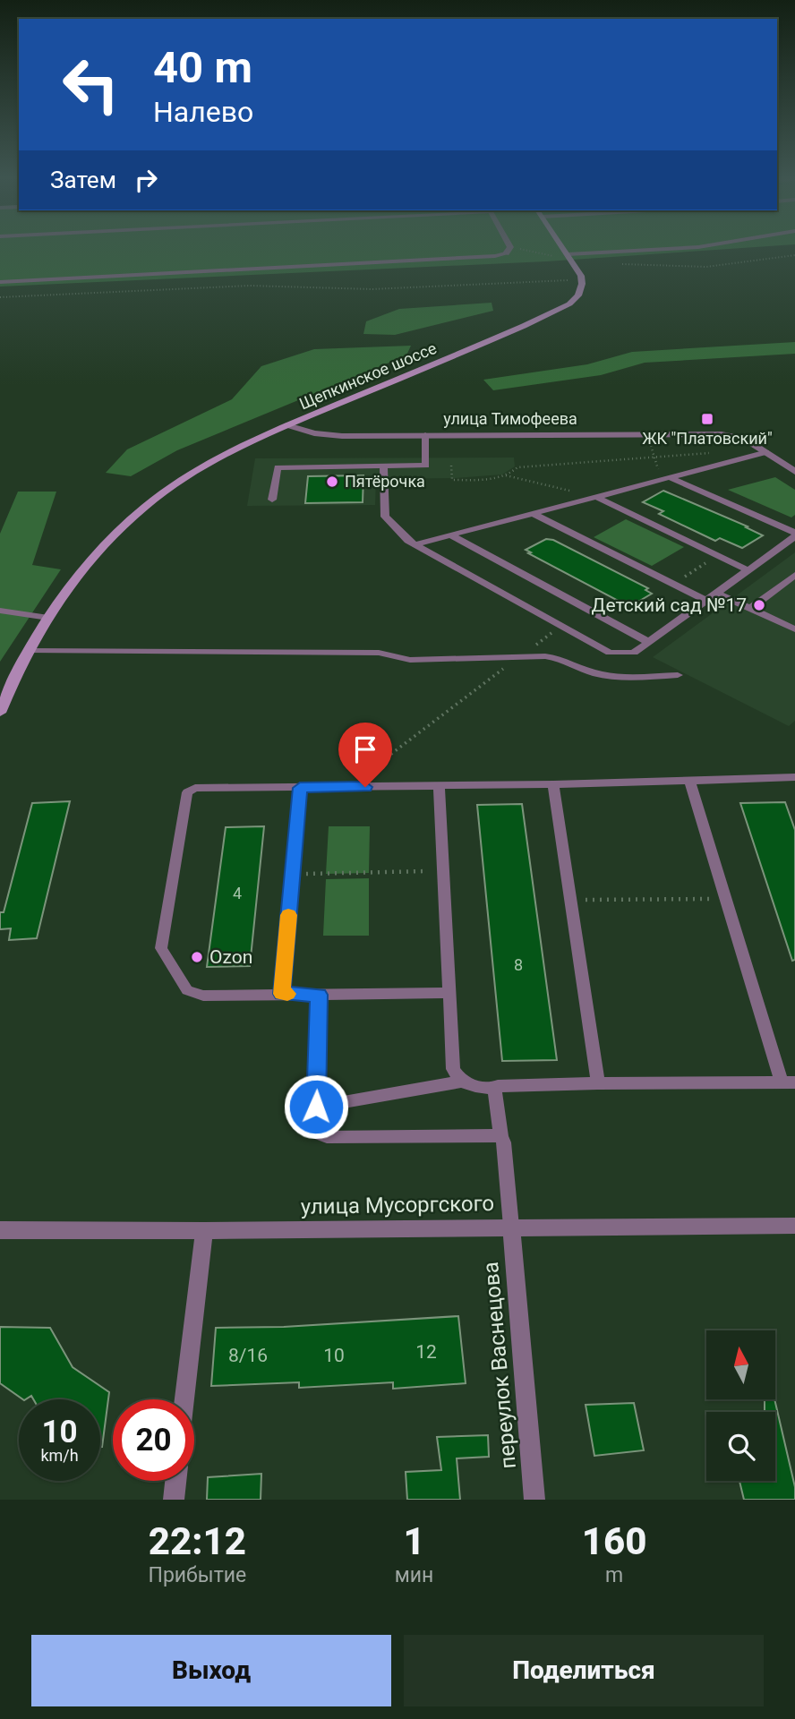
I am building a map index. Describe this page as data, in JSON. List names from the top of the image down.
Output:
{
  "streets": {
    "main road": ["Щепкинское шоссе"],
    "street": ["улица Тимофеева", "улица Мусоргского", "переулок Васнецова"]
  },
  "crossings": [
    ["Щепкинское шоссе", "улица Тимофеева"],
    ["улица Мусоргского", "переулок Васнецова"]
  ],
  "places": {
    "transit": ["ЖК \"Платовский\""],
    "other": ["Пятёрочка", "Детский сад №17", "Ozon"]
  },
  "house_numbers": [
    "4",
    "8",
    "12",
    "8/16",
    "10"
  ],
  "north": "top",
  "page": {
    "turn": ["40 m", "Налево"],
    "then": "Затем",
    "speed": "10 km/h",
    "limit": "20",
    "eta": [
      "22:12",
      "Прибытие",
      "1",
      "мин",
      "160",
      "m"
    ],
    "buttons": ["Выход", "Поделиться"]
  }
}
